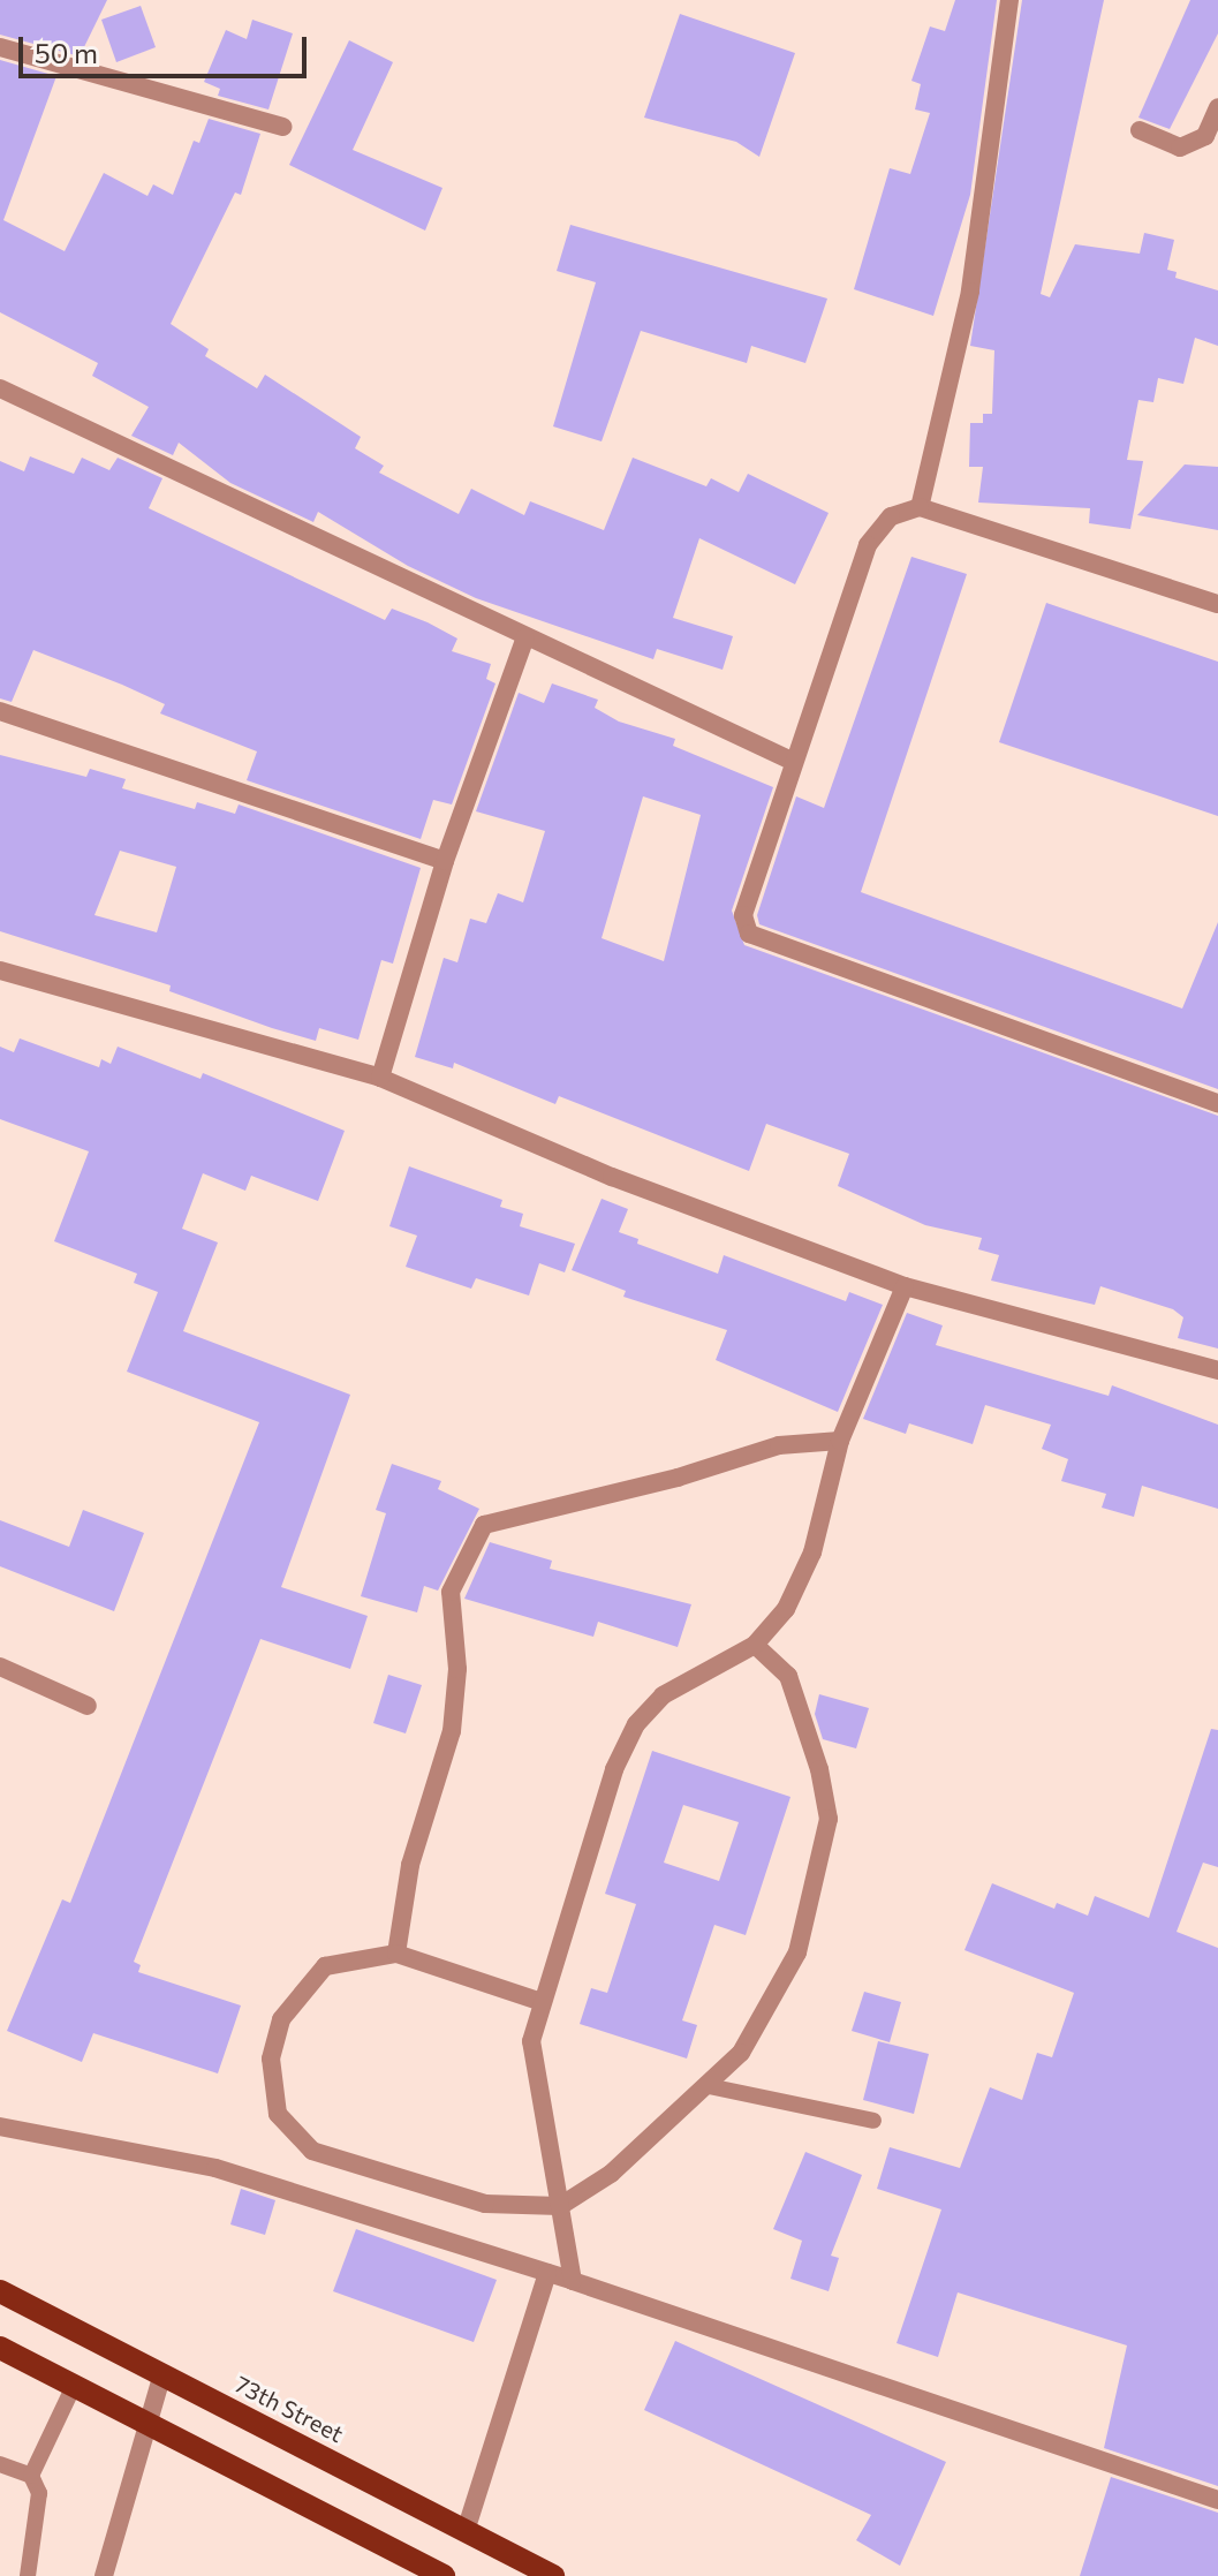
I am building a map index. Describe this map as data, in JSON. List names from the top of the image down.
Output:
{
  "streets": {
    "main road": ["73th Street"]
  },
  "scale_bar": "50 m"
}
